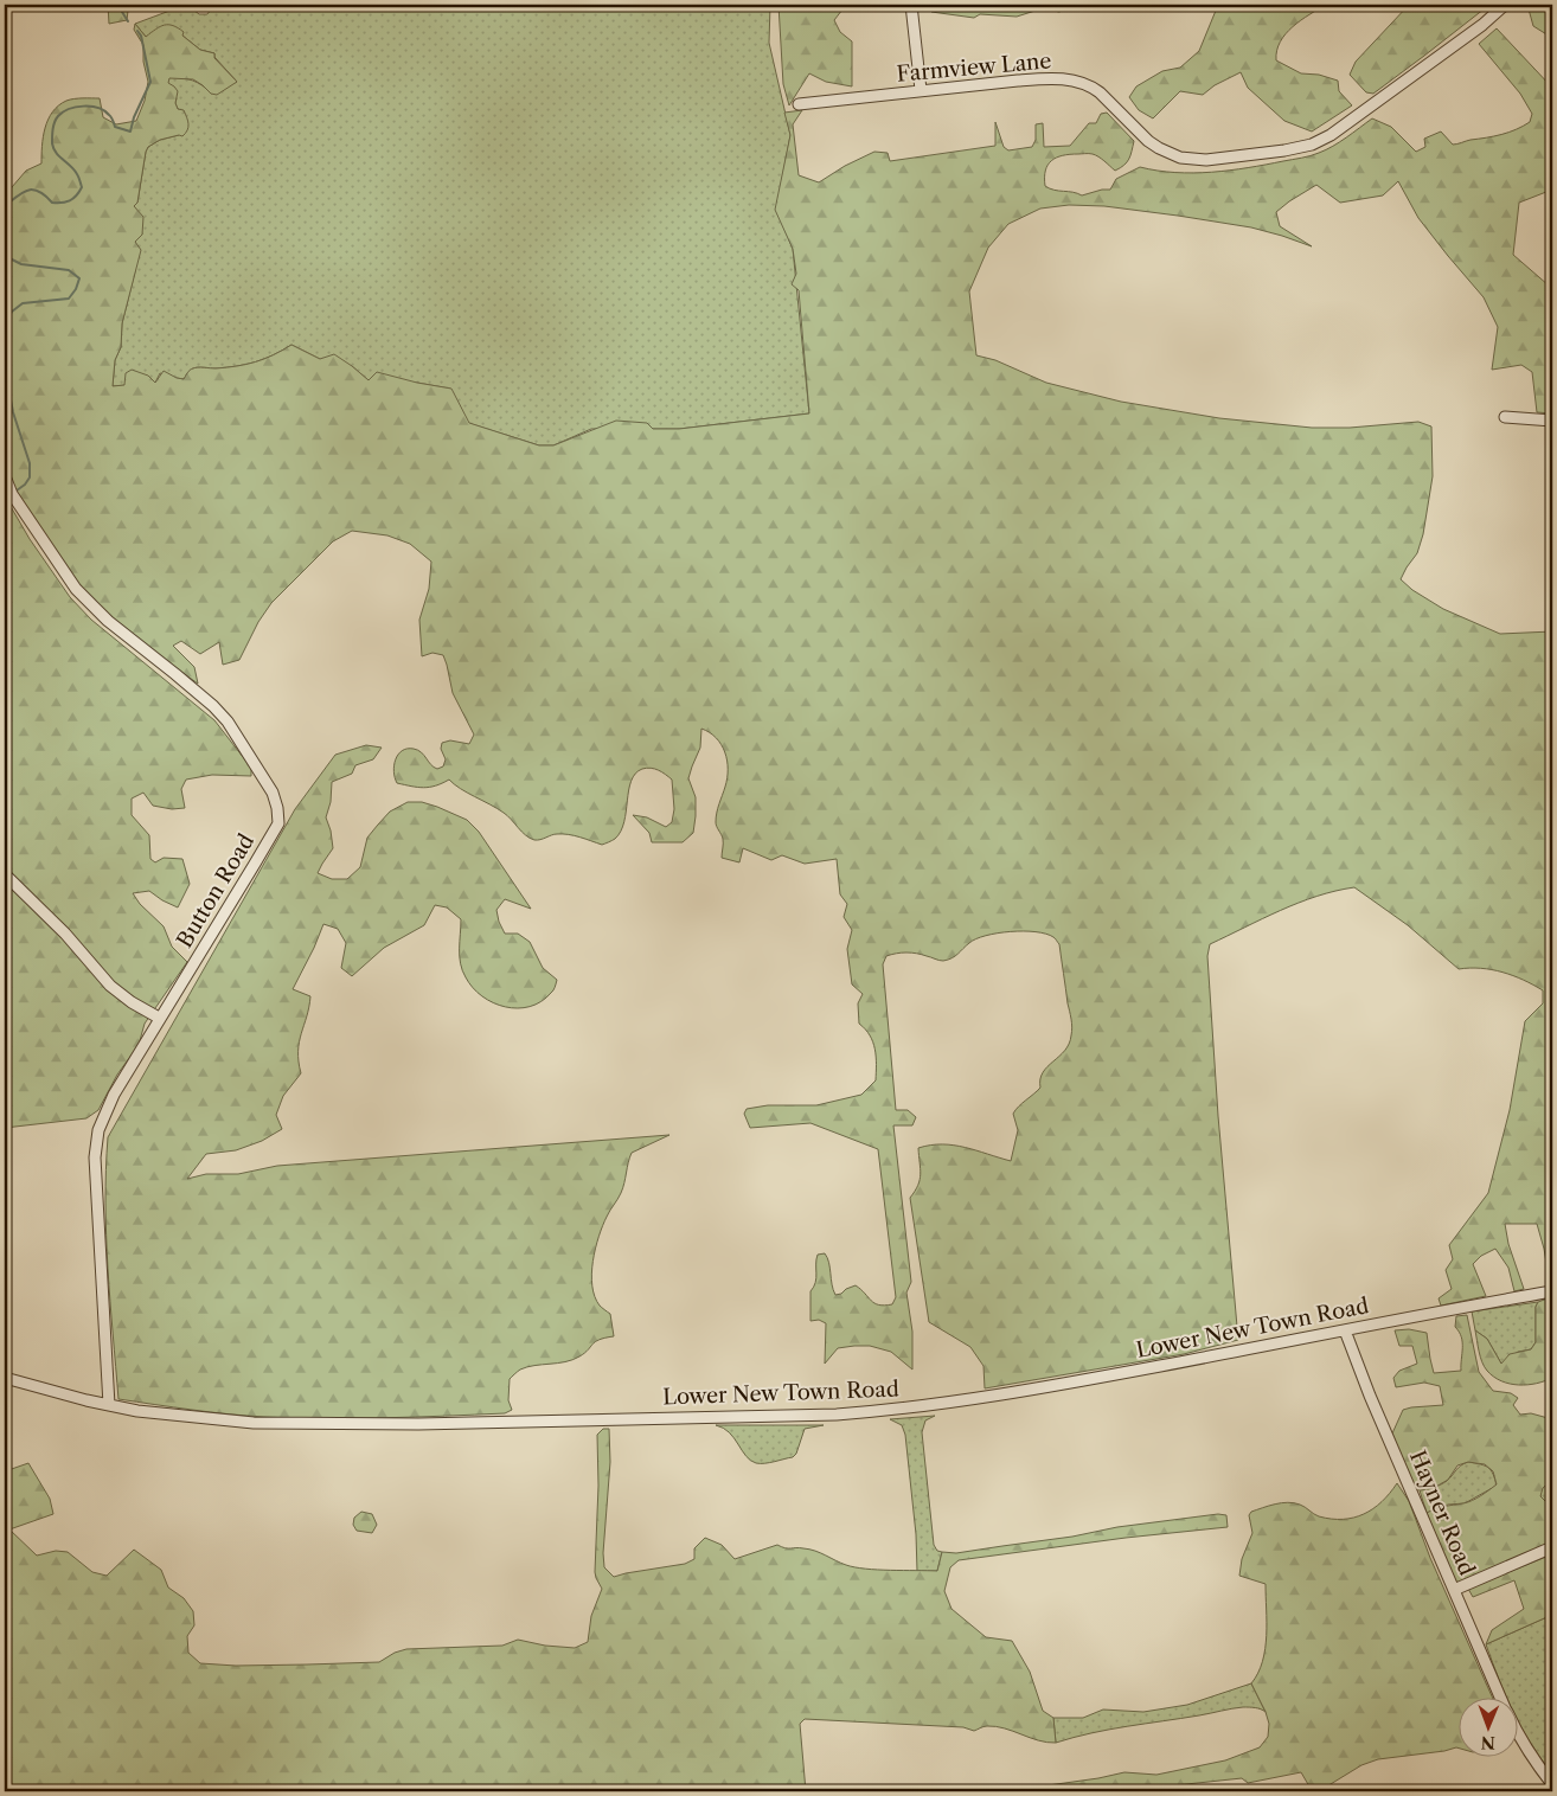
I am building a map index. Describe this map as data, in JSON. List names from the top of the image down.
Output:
{
  "streets": {
    "street": [
      "Farmview Lane",
      "Button Road",
      "Lower New Town Road",
      "Hayner Road"
    ]
  },
  "crossings": [
    ["Button Road", "Lower New Town Road"],
    ["Lower New Town Road", "Hayner Road"]
  ],
  "north": "bottom"
}
